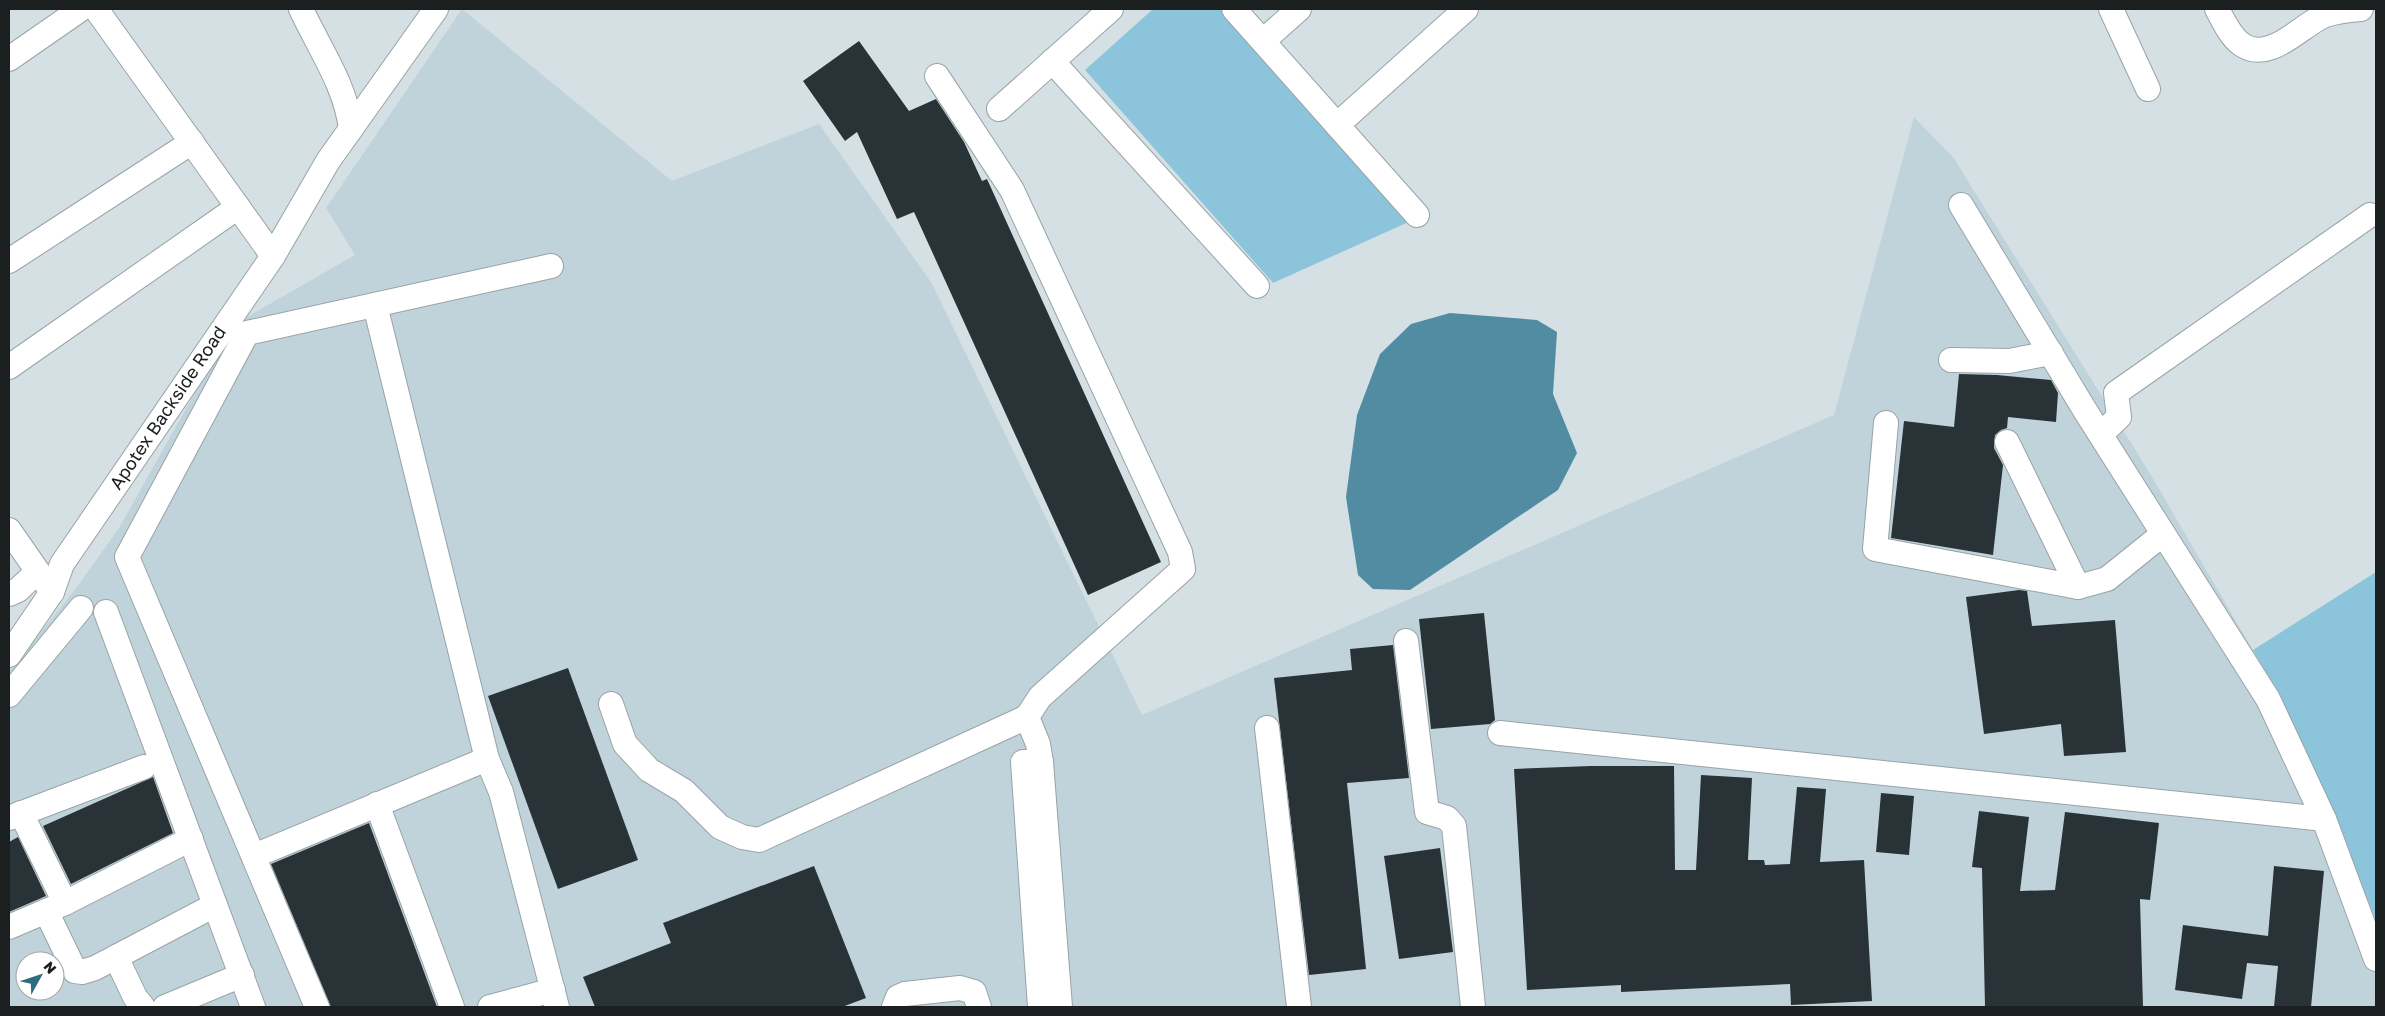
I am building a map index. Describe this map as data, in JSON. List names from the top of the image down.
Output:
{
  "streets": {
    "street": ["Apotex Backside Road"]
  },
  "north": "top right"
}
